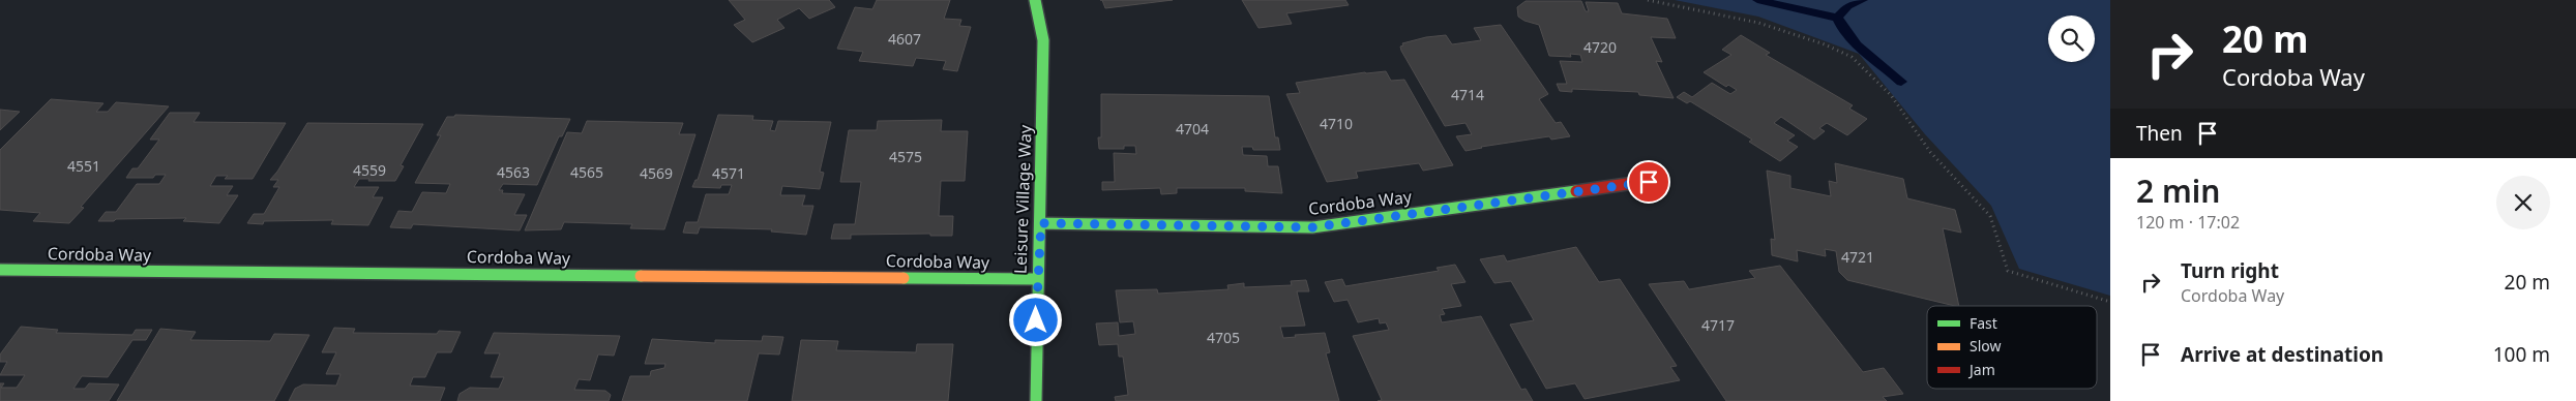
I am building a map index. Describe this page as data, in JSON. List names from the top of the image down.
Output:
{
  "streets": {
    "street": ["Leisure Village Way", "Cordoba Way"]
  },
  "crossings": [
    ["Leisure Village Way", "Cordoba Way"]
  ],
  "house_numbers": [
    "4607",
    "4720",
    "4714",
    "4710",
    "4704",
    "4575",
    "4551",
    "4559",
    "4563",
    "4565",
    "4569",
    "4571",
    "4721",
    "4717",
    "4705"
  ],
  "legend": ["Fast", "Slow", "Jam"],
  "page": {
    "turn": ["20 m", "Cordoba Way"],
    "then": "Then",
    "heading": ["2 min", "120 m · 17:02"],
    "list": [
      {
        "name": "Turn right",
        "note": "Cordoba Way",
        "value": "20 m"
      },
      {
        "name": "Arrive at destination",
        "value": "100 m"
      }
    ]
  }
}
